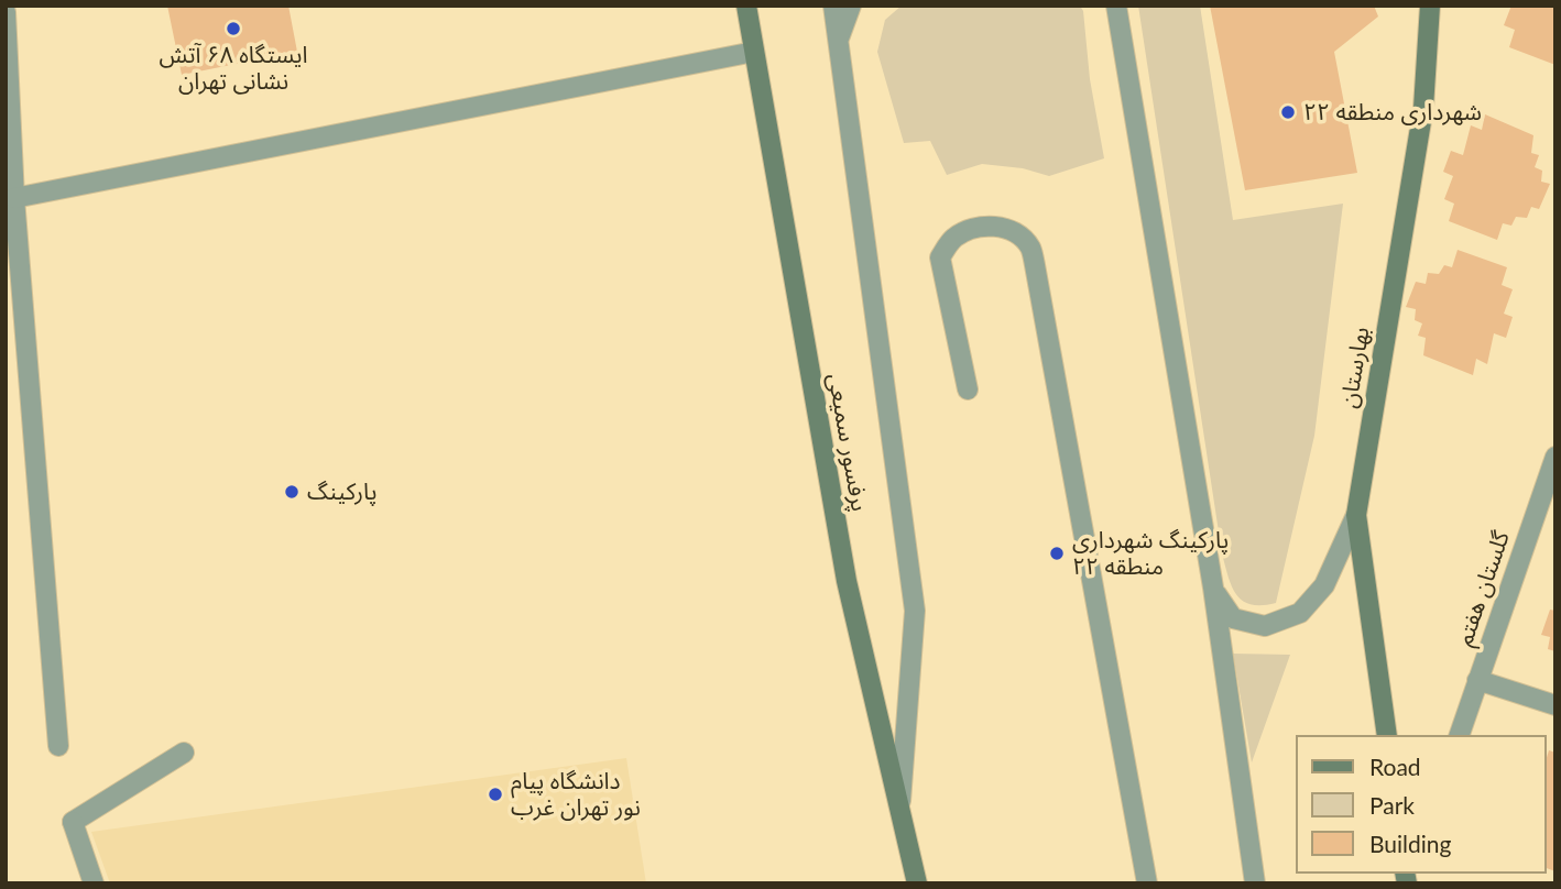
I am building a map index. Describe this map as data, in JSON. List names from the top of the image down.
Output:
{
  "streets": {
    "main road": ["بهارستان", "پرفسور سمیعی"],
    "street": ["گلستان هفتم"]
  },
  "places": [
    "ایستگاه ۶۸ آتش نشانی تهران",
    "شهرداری منطقه ۲۲",
    "پارکینگ",
    "پارکینگ شهرداری منطقه ۲۲",
    "دانشگاه پیام نور تهران غرب"
  ],
  "legend": ["Road", "Park", "Building"]
}
